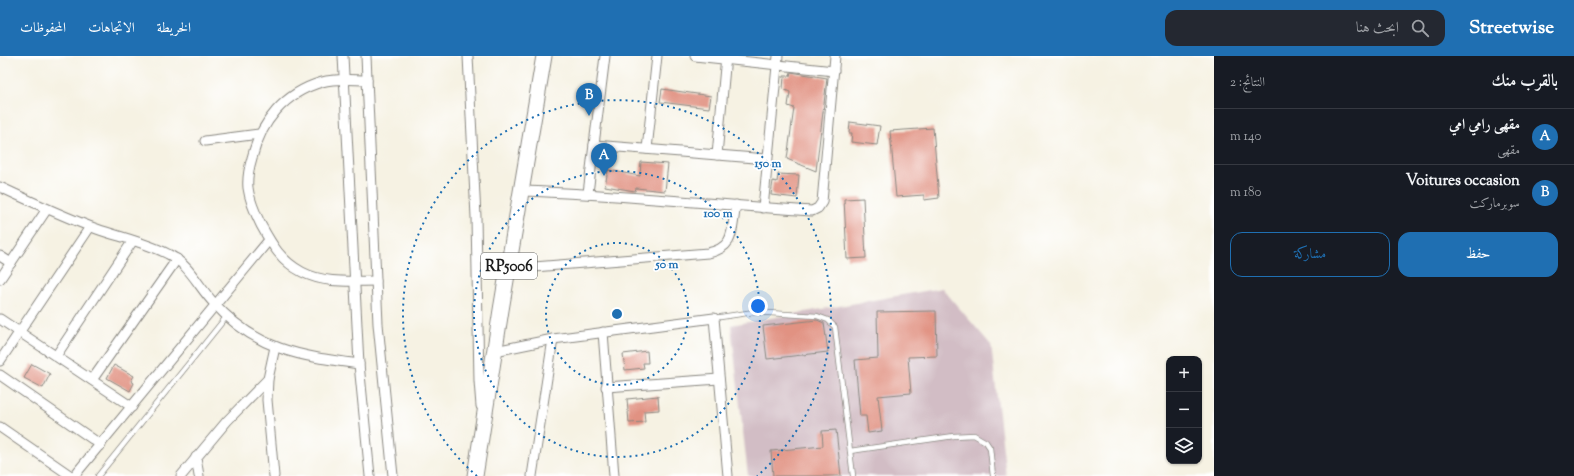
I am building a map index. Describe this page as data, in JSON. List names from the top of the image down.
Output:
{
  "streets": {
    "main road": ["RP5006"]
  },
  "page": {
    "header": "Streetwise",
    "search": "ابحث هنا",
    "nav": ["الخريطة", "الاتجاهات", "المحفوظات"],
    "heading": ["بالقرب منك", "النتائج: 2"],
    "pins": ["B", "A"],
    "list": [
      {
        "mark": "A",
        "name": "مقهى رامي امي",
        "note": "مقهى",
        "value": "140 m"
      },
      {
        "mark": "B",
        "name": "Voitures occasion",
        "note": "سوبرماركت",
        "value": "180 m"
      }
    ],
    "buttons": ["حفظ", "مشاركة"],
    "map_buttons": ["+", "−"]
  },
  "rings": ["150 m", "100 m", "50 m"]
}
